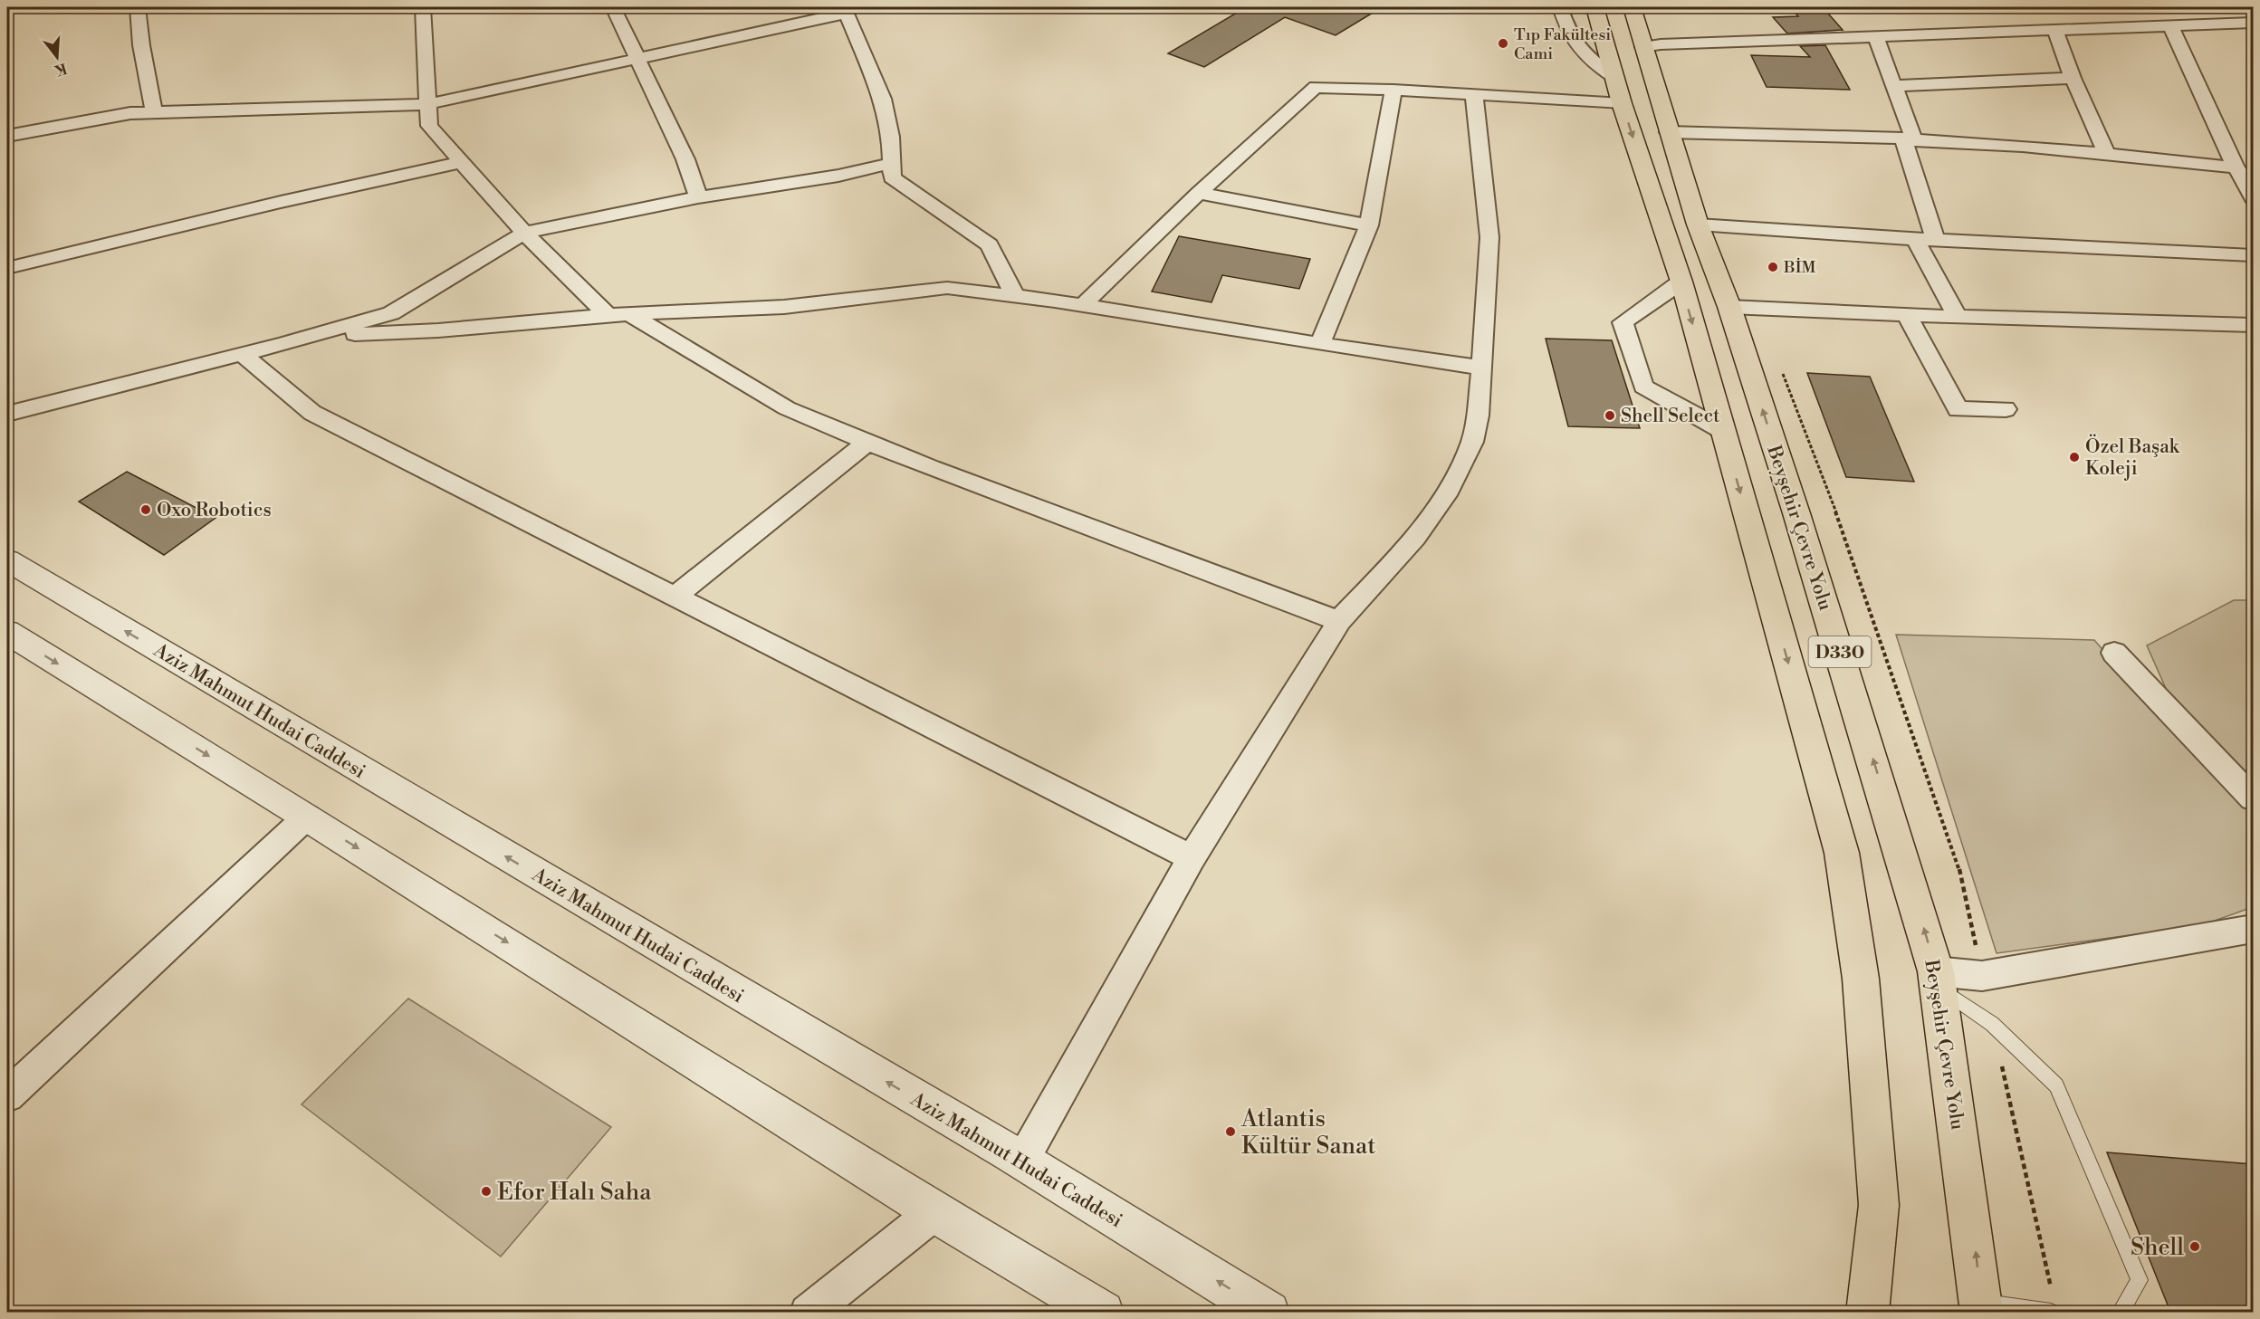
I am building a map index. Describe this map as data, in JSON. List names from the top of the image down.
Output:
{
  "streets": {
    "highway": ["Beyşehir Çevre Yolu", "D330"],
    "street": ["Aziz Mahmut Hudai Caddesi"]
  },
  "places": [
    "Tıp Fakültesi Cami",
    "BİM",
    "Shell Select",
    "Özel Başak Koleji",
    "Oxo Robotics",
    "Atlantis Kültür Sanat",
    "Efor Halı Saha",
    "Shell"
  ],
  "north": "bottom"
}
